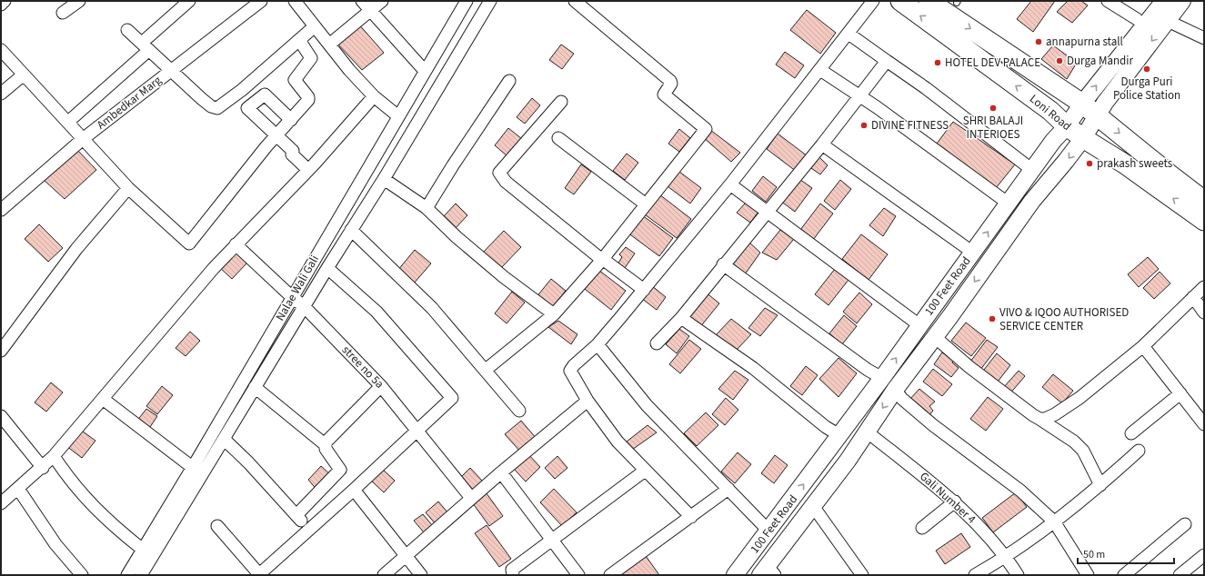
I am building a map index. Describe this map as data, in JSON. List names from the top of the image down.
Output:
{
  "streets": {
    "highway": ["Loni Road"],
    "main road": ["100 Feet Road"],
    "street": [
      "Ambedkar Marg",
      "Nalae Wali Gali",
      "stree no 5a",
      "Gali Number 4"
    ]
  },
  "crossings": [
    ["Loni Road", "100 Feet Road"],
    ["100 Feet Road", "Gali Number 4"],
    ["Nalae Wali Gali", "stree no 5a"]
  ],
  "places": [
    "annapurna stall",
    "Durga Mandir",
    "HOTEL DEV PALACE",
    "Durga Puri Police Station",
    "SHRI BALAJI INTERIOES",
    "DIVINE FITNESS",
    "prakash sweets",
    "VIVO & IQOO AUTHORISED SERVICE CENTER"
  ],
  "scale_bar": "50 m"
}
